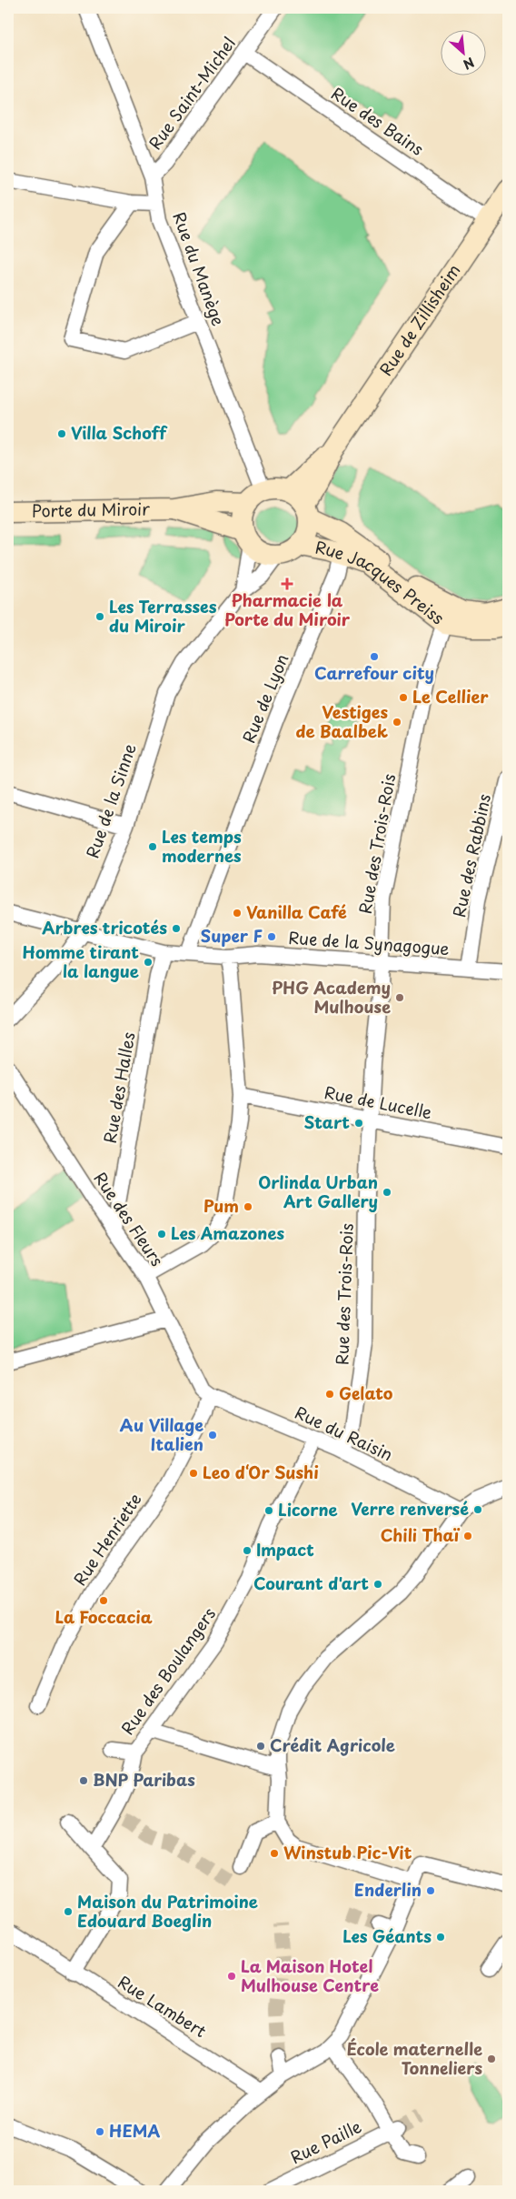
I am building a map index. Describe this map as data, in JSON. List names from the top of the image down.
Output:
{
  "streets": {
    "main road": ["Rue de Zillisheim", "Porte du Miroir", "Rue Jacques Preiss"],
    "street": [
      "Rue Saint-Michel",
      "Rue des Bains",
      "Rue du Manège",
      "Rue de Lyon",
      "Rue de la Sinne",
      "Rue des Trois-Rois",
      "Rue des Rabbins",
      "Rue de la Synagogue",
      "Rue des Halles",
      "Rue de Lucelle",
      "Rue des Fleurs",
      "Rue du Raisin",
      "Rue Henriette",
      "Rue des Boulangers",
      "Rue Lambert",
      "Rue Paille"
    ]
  },
  "crossings": [
    ["Rue Saint-Michel", "Rue des Bains"],
    ["Rue Saint-Michel", "Rue du Manège"],
    ["Rue des Bains", "Rue de Zillisheim"],
    ["Rue du Manège", "Rue de Zillisheim"],
    ["Rue du Manège", "Porte du Miroir"],
    ["Rue du Manège", "Rue Jacques Preiss"],
    ["Rue du Manège", "Rue de la Sinne"],
    ["Rue de Zillisheim", "Porte du Miroir"],
    ["Rue de Zillisheim", "Rue Jacques Preiss"],
    ["Rue de Zillisheim", "Rue de la Sinne"],
    ["Porte du Miroir", "Rue Jacques Preiss"],
    ["Porte du Miroir", "Rue de la Sinne"],
    ["Rue Jacques Preiss", "Rue de Lyon"],
    ["Rue Jacques Preiss", "Rue de la Sinne"],
    ["Rue Jacques Preiss", "Rue des Trois-Rois"],
    ["Rue de Lyon", "Rue de la Synagogue"],
    ["Rue de la Sinne", "Rue de la Synagogue"],
    ["Rue des Trois-Rois", "Rue de la Synagogue"],
    ["Rue des Trois-Rois", "Rue de Lucelle"],
    ["Rue des Trois-Rois", "Rue du Raisin"],
    ["Rue des Rabbins", "Rue de la Synagogue"],
    ["Rue de la Synagogue", "Rue des Halles"],
    ["Rue des Halles", "Rue des Fleurs"],
    ["Rue des Fleurs", "Rue du Raisin"],
    ["Rue des Fleurs", "Rue Henriette"],
    ["Rue du Raisin", "Rue Henriette"],
    ["Rue du Raisin", "Rue des Boulangers"]
  ],
  "places": {
    "other": [
      "Villa Schoff",
      "Les Terrasses du Miroir",
      "Carrefour city",
      "Le Cellier",
      "Vestiges de Baalbek",
      "Les temps modernes",
      "Vanilla Café",
      "Arbres tricotés",
      "Super F",
      "Homme tirant la langue",
      "PHG Academy Mulhouse",
      "Start",
      "Orlinda Urban Art Gallery",
      "Pum",
      "Les Amazones",
      "Gelato",
      "Au Village Italien",
      "Leo d‘Or Sushi",
      "Verre renversé",
      "Licorne",
      "Chili Thaï",
      "Impact",
      "Courant d'art",
      "La Foccacia",
      "Crédit Agricole",
      "BNP Paribas",
      "Winstub Pic-Vit",
      "Enderlin",
      "Maison du Patrimoine Edouard Boeglin",
      "Les Géants",
      "La Maison Hotel Mulhouse Centre",
      "École maternelle Tonneliers",
      "HEMA"
    ],
    "health": ["Pharmacie la Porte du Miroir"]
  },
  "north": "bottom right"
}
